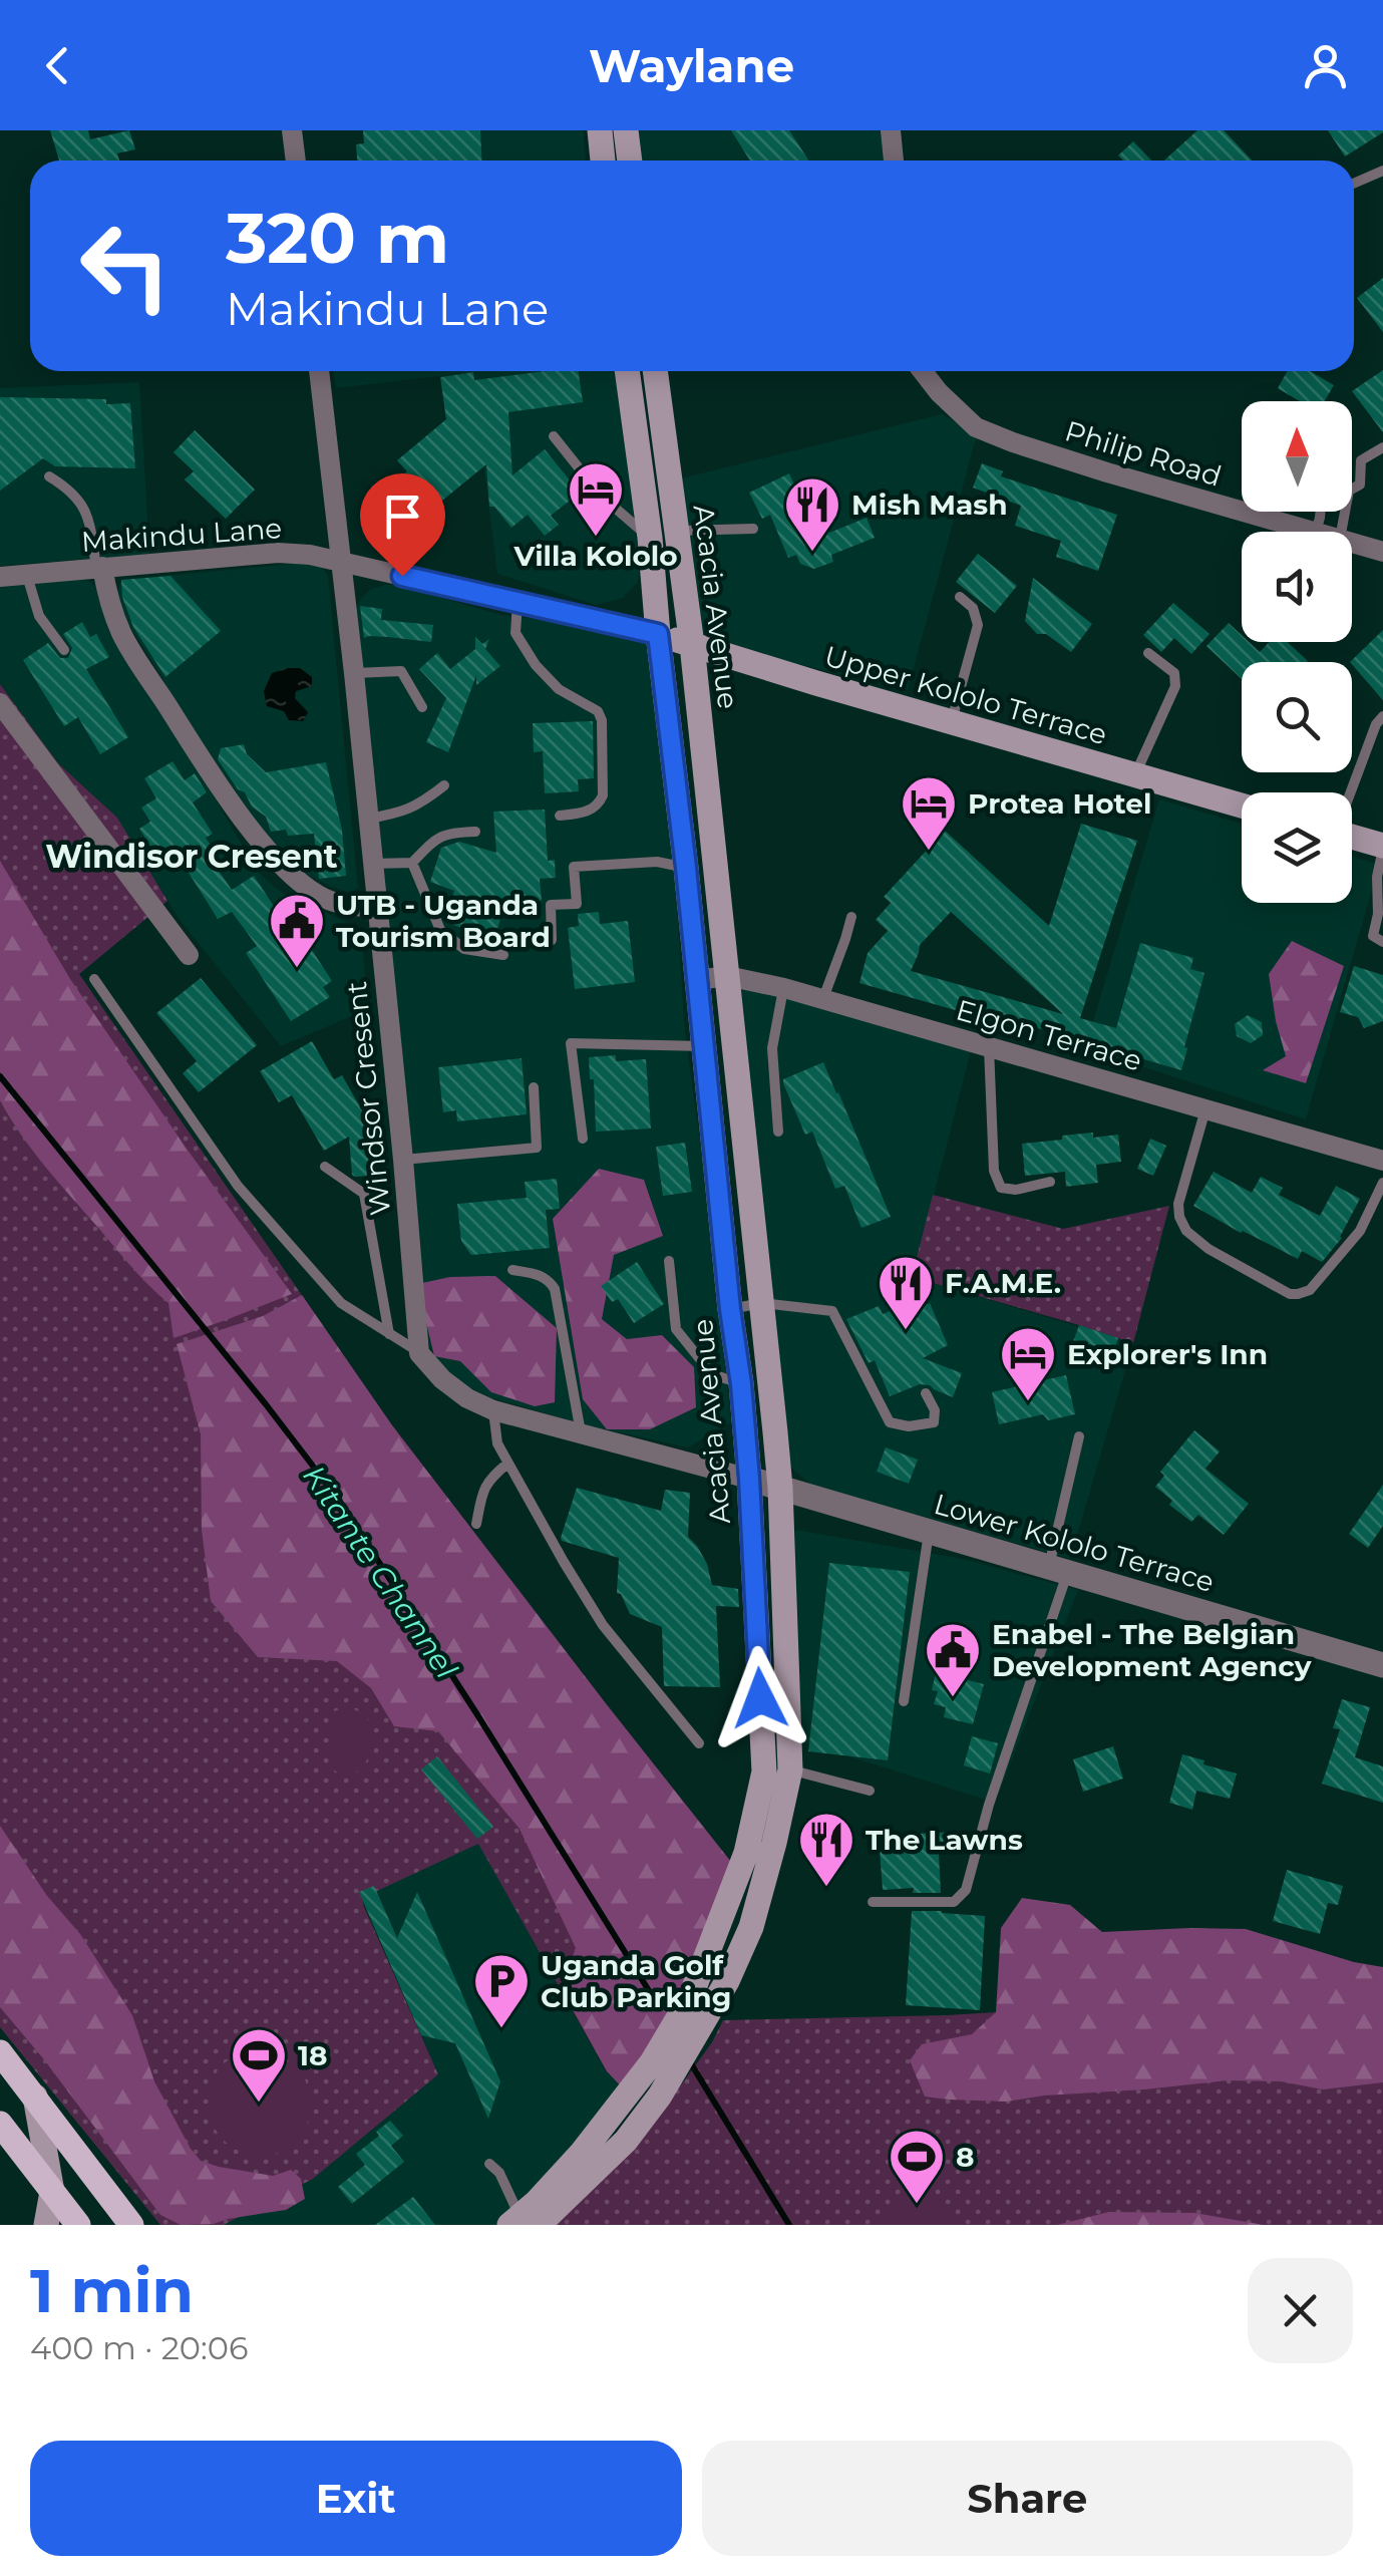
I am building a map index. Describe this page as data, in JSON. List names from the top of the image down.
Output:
{
  "streets": {
    "main road": ["Acacia Avenue", "Upper Kololo Terrace"],
    "street": [
      "Philip Road",
      "Makindu Lane",
      "Elgon Terrace",
      "Windsor Cresent",
      "Lower Kololo Terrace"
    ]
  },
  "crossings": [
    ["Makindu Lane", "Acacia Avenue"],
    ["Makindu Lane", "Upper Kololo Terrace"],
    ["Makindu Lane", "Windsor Cresent"],
    ["Acacia Avenue", "Upper Kololo Terrace"],
    ["Acacia Avenue", "Elgon Terrace"],
    ["Acacia Avenue", "Lower Kololo Terrace"]
  ],
  "districts": ["Windisor Cresent"],
  "water": ["Kitante Channel"],
  "places": {
    "hotel": ["Villa Kololo", "Protea Hotel", "Explorer's Inn"],
    "restaurant": ["Mish Mash", "F.A.M.E.", "The Lawns"],
    "public building": ["UTB - Uganda Tourism Board", "Enabel - The Belgian Development Agency"],
    "parking": ["Uganda Golf Club Parking"],
    "sports": ["18", "8"]
  },
  "north": "top",
  "page": {
    "header": "Waylane",
    "turn": ["320 m", "Makindu Lane"],
    "heading": ["1 min", "400 m · 20:06"],
    "buttons": ["Exit", "Share"]
  }
}
